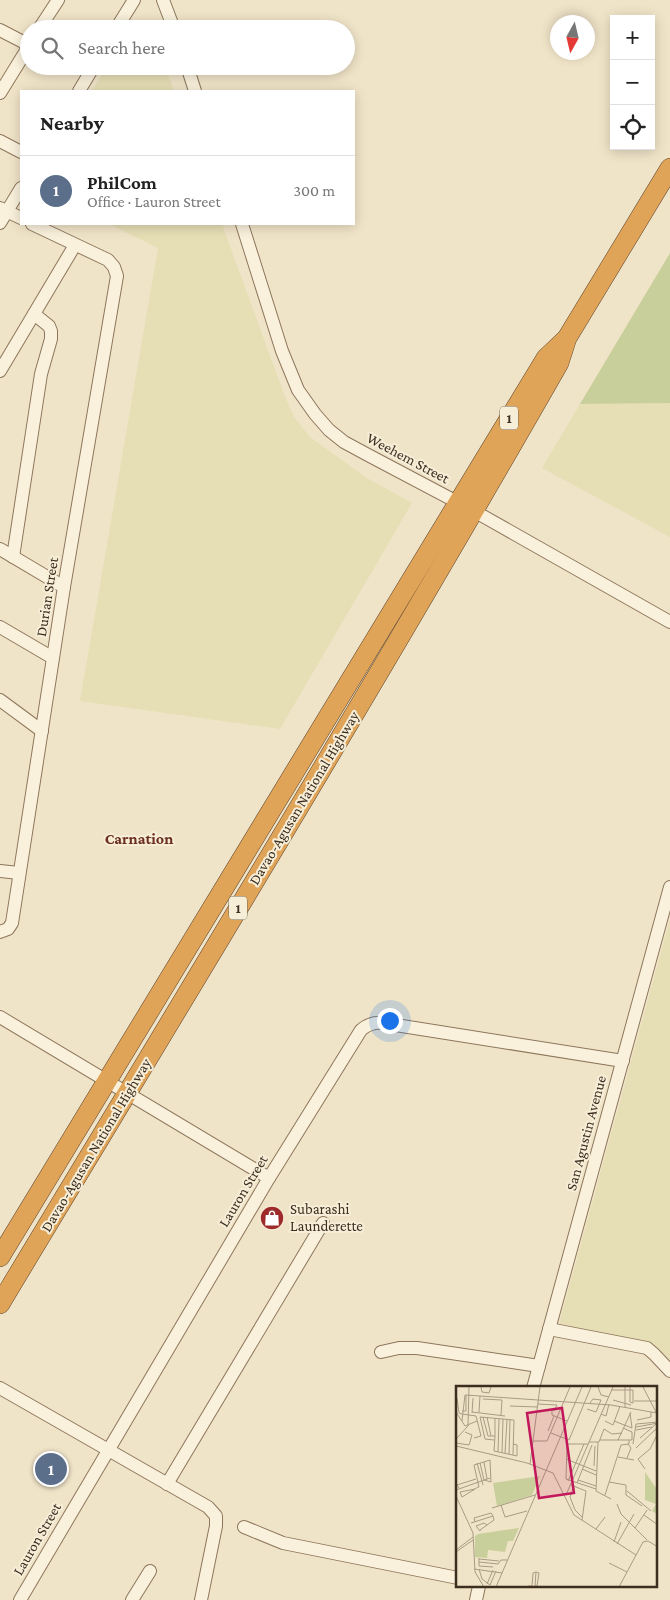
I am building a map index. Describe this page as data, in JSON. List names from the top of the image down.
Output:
{
  "streets": {
    "highway": ["1", "Davao-Agusan National Highway"],
    "street": [
      "Weehem Street",
      "Durian Street",
      "San Agustin Avenue",
      "Lauron Street"
    ]
  },
  "crossings": [
    ["Weehem Street", "Davao-Agusan National Highway"],
    ["San Agustin Avenue", "Lauron Street"]
  ],
  "districts": ["Carnation"],
  "places": {
    "shop": ["Subarashi Launderette"]
  },
  "north": "bottom",
  "page": {
    "map_buttons": ["+", "−"],
    "search": "Search here",
    "heading": "Nearby",
    "list": [
      {
        "mark": "1",
        "name": "PhilCom",
        "note": "Office · Lauron Street",
        "value": "300 m"
      }
    ],
    "pins": "1"
  }
}
